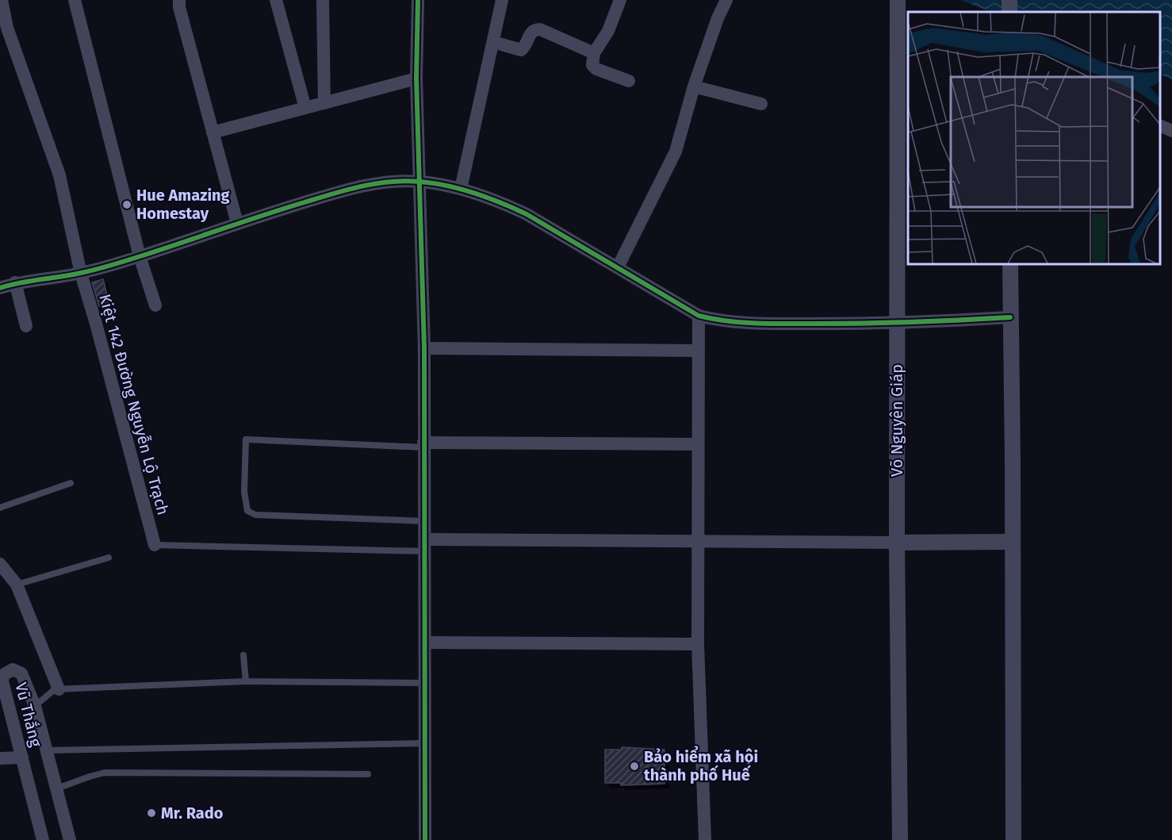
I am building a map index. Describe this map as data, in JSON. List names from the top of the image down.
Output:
{
  "streets": {
    "street": ["Kiệt 142 Đường Nguyễn Lộ Trạch", "Võ Nguyên Giáp", "Vũ Thắng"]
  },
  "places": ["Hue Amazing Homestay", "Bảo hiểm xã hội thành phố Huế", "Mr. Rado"]
}
